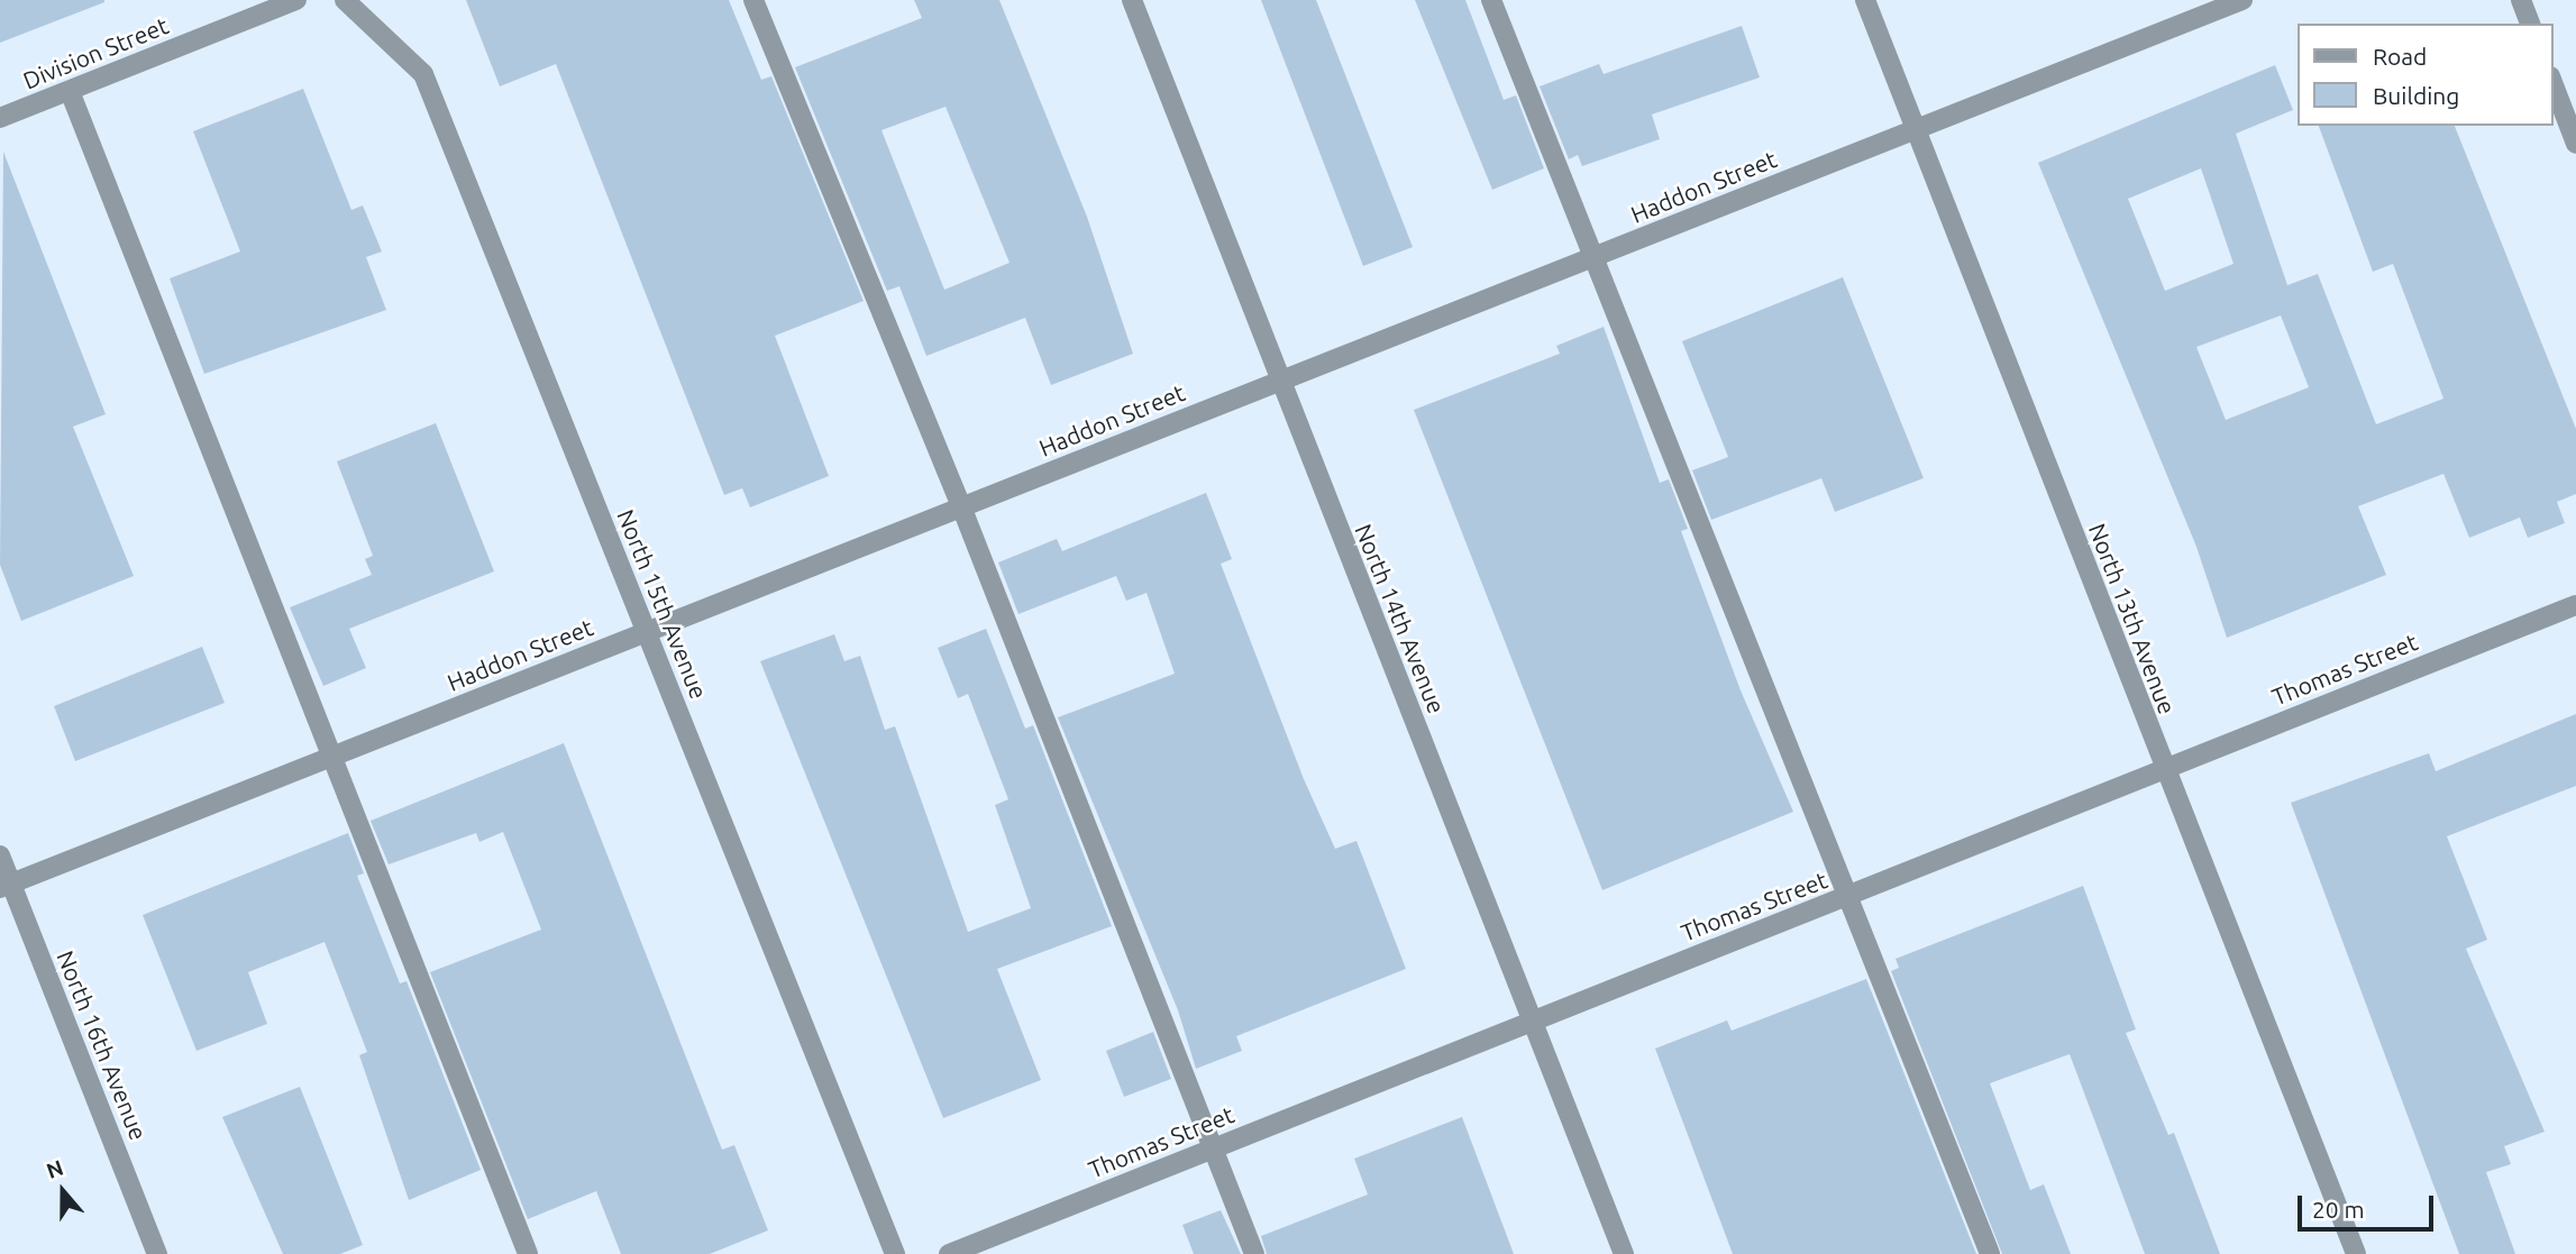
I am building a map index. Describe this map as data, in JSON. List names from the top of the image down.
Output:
{
  "streets": {
    "street": [
      "Division Street",
      "Haddon Street",
      "North 15th Avenue",
      "North 14th Avenue",
      "North 13th Avenue",
      "Thomas Street",
      "North 16th Avenue"
    ]
  },
  "crossings": [
    ["Haddon Street", "North 15th Avenue"],
    ["Haddon Street", "North 14th Avenue"],
    ["Haddon Street", "North 13th Avenue"],
    ["Haddon Street", "North 16th Avenue"],
    ["North 14th Avenue", "Thomas Street"],
    ["North 13th Avenue", "Thomas Street"]
  ],
  "legend": ["Road", "Building"],
  "scale_bar": "20 m",
  "north": "top"
}
